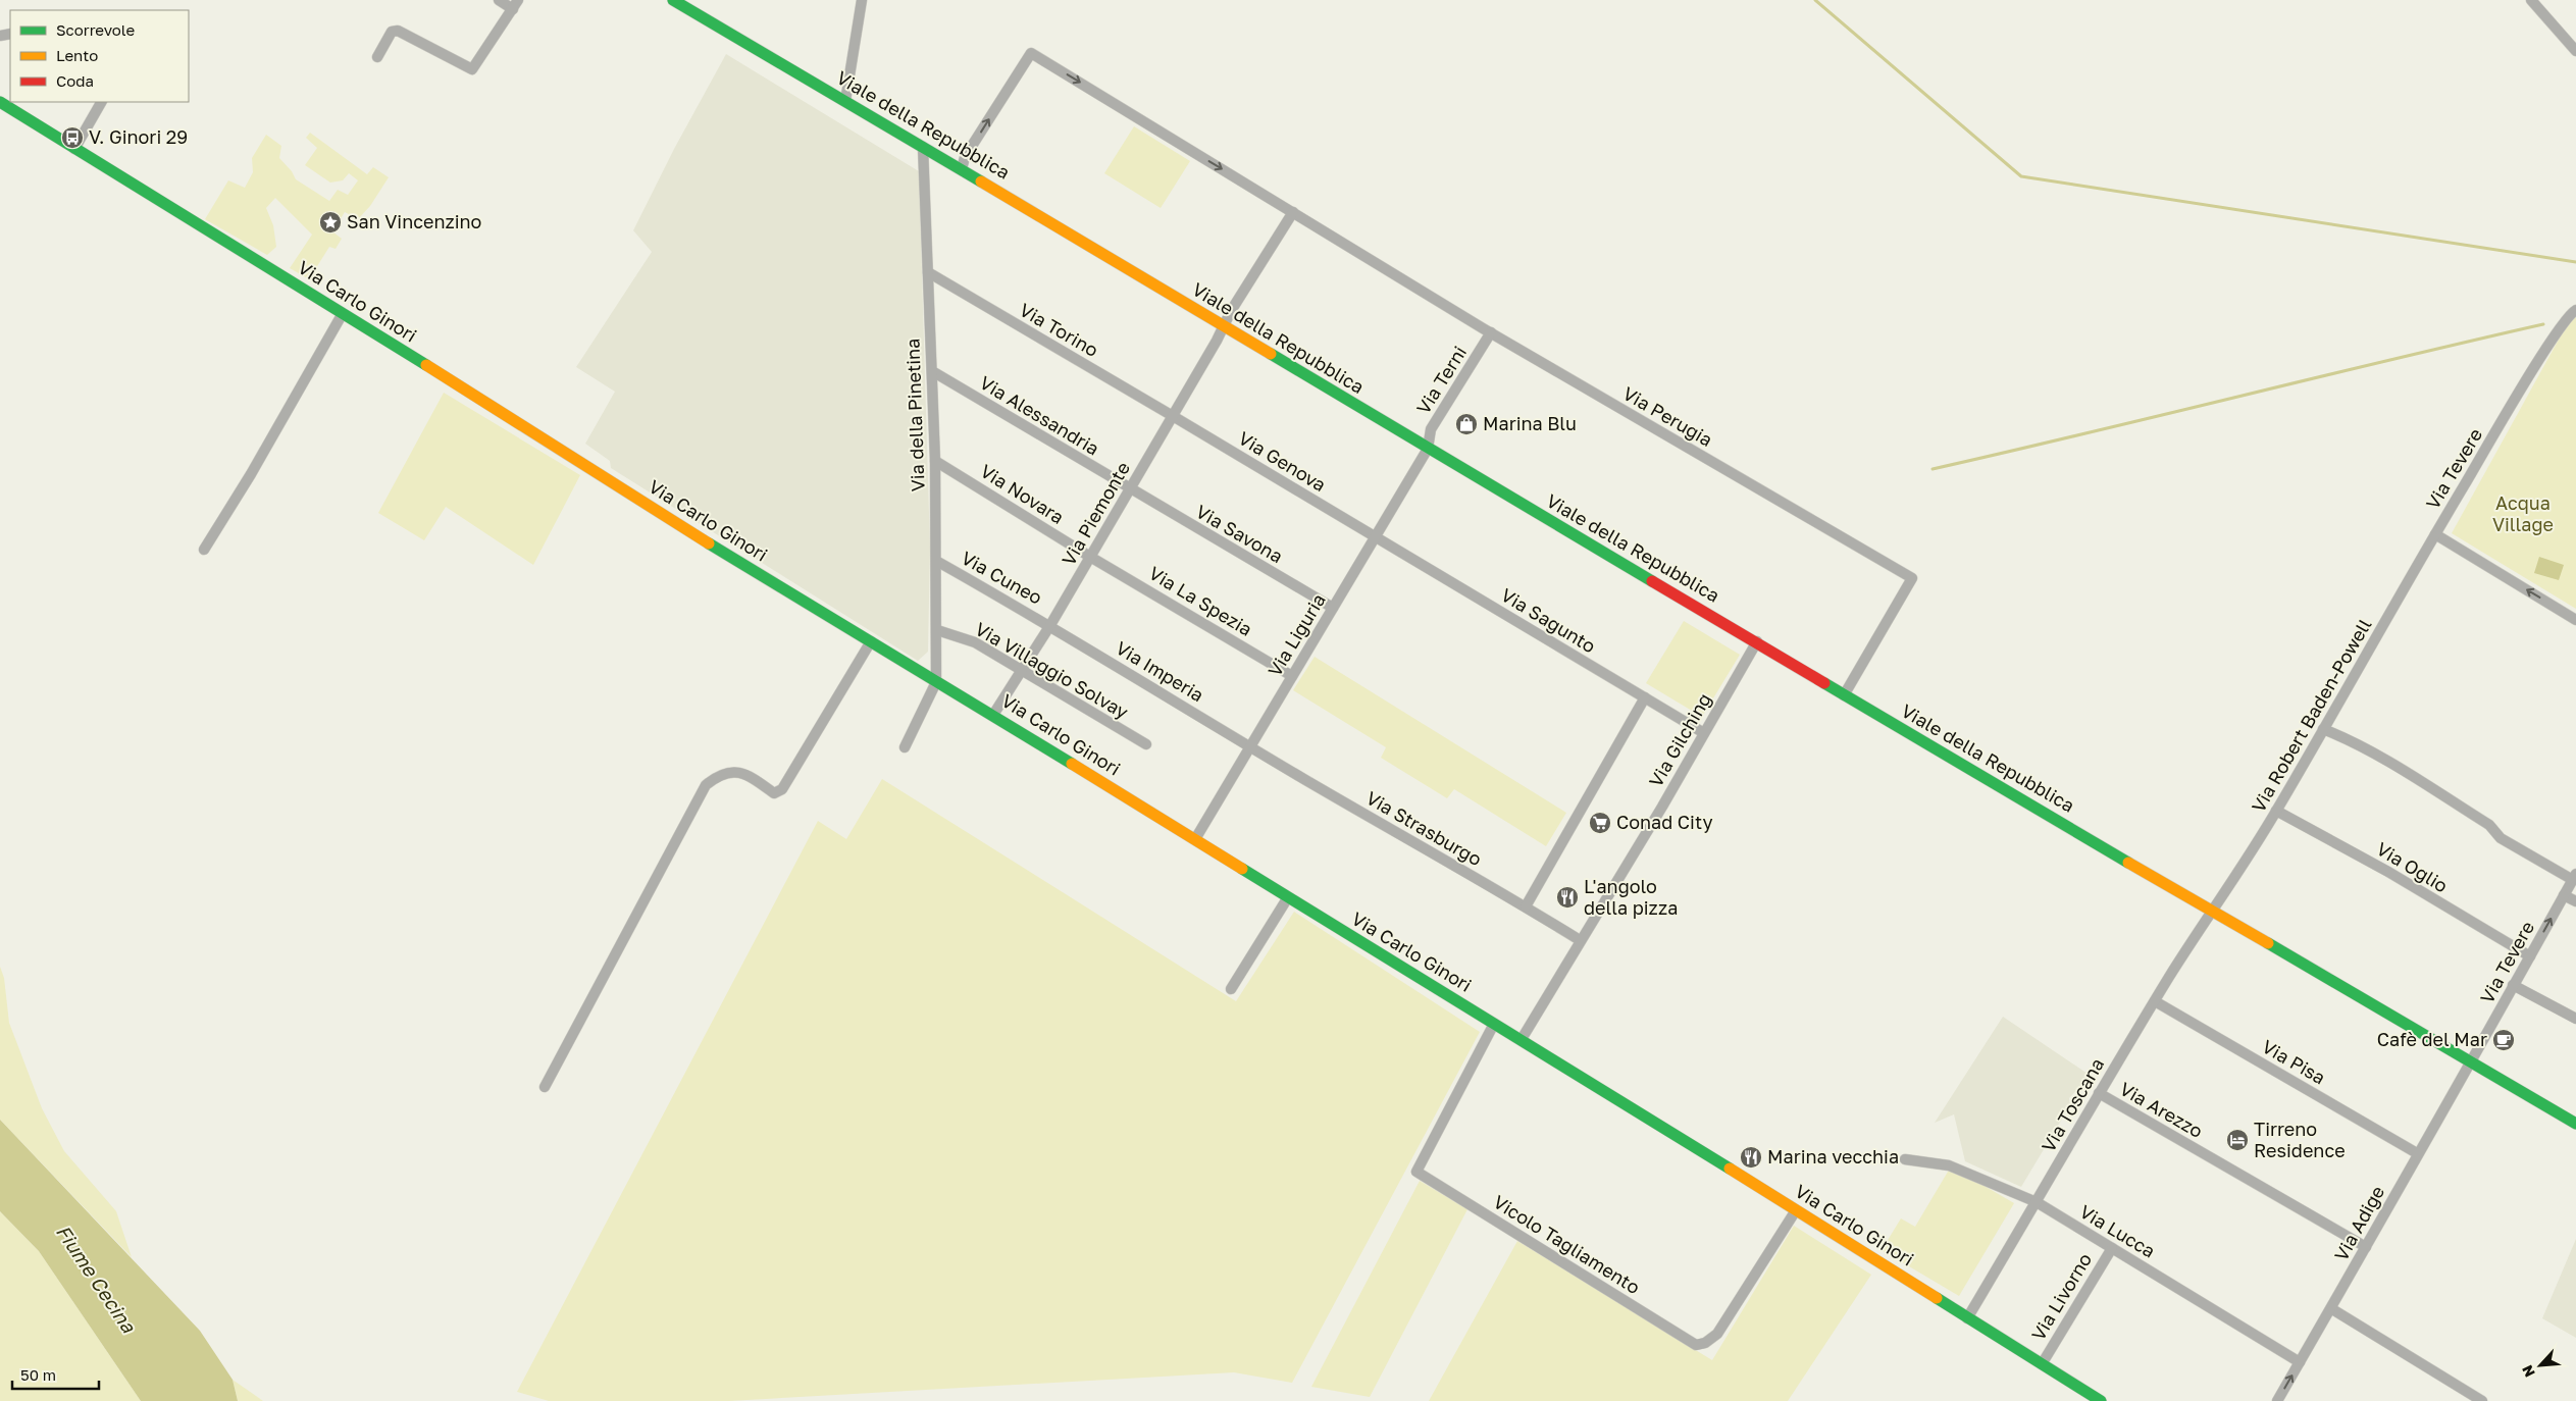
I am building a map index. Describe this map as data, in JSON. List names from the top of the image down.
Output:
{
  "streets": {
    "street": [
      "Viale della Repubblica",
      "Via Carlo Ginori",
      "Via Torino",
      "Via Terni",
      "Via della Pinetina",
      "Via Alessandria",
      "Via Perugia",
      "Via Genova",
      "Via Tevere",
      "Via Novara",
      "Via Piemonte",
      "Via Savona",
      "Via Cuneo",
      "Via La Spezia",
      "Via Sagunto",
      "Via Liguria",
      "Via Villaggio Solvay",
      "Via Imperia",
      "Via Robert Baden-Powell",
      "Via Gilching",
      "Via Strasburgo",
      "Via Oglio",
      "Via Pisa",
      "Via Toscana",
      "Via Arezzo",
      "Via Adige",
      "Via Lucca",
      "Vicolo Tagliamento",
      "Via Livorno"
    ]
  },
  "crossings": [
    ["Viale della Repubblica", "Via Terni"],
    ["Viale della Repubblica", "Via della Pinetina"],
    ["Viale della Repubblica", "Via Perugia"],
    ["Viale della Repubblica", "Via Tevere"],
    ["Viale della Repubblica", "Via Piemonte"],
    ["Viale della Repubblica", "Via Liguria"],
    ["Viale della Repubblica", "Via Robert Baden-Powell"],
    ["Viale della Repubblica", "Via Gilching"],
    ["Viale della Repubblica", "Via Toscana"],
    ["Viale della Repubblica", "Via Adige"],
    ["Via Carlo Ginori", "Via della Pinetina"],
    ["Via Carlo Ginori", "Via Piemonte"],
    ["Via Carlo Ginori", "Via Liguria"],
    ["Via Carlo Ginori", "Via Gilching"],
    ["Via Carlo Ginori", "Via Toscana"],
    ["Via Carlo Ginori", "Vicolo Tagliamento"],
    ["Via Carlo Ginori", "Via Livorno"],
    ["Via Torino", "Via della Pinetina"],
    ["Via Torino", "Via Genova"],
    ["Via Torino", "Via Piemonte"],
    ["Via Terni", "Via Perugia"],
    ["Via Terni", "Via Liguria"],
    ["Via della Pinetina", "Via Alessandria"],
    ["Via della Pinetina", "Via Novara"],
    ["Via della Pinetina", "Via Cuneo"],
    ["Via della Pinetina", "Via Villaggio Solvay"],
    ["Via Alessandria", "Via Piemonte"],
    ["Via Alessandria", "Via Savona"],
    ["Via Perugia", "Via Piemonte"],
    ["Via Genova", "Via Piemonte"],
    ["Via Genova", "Via Sagunto"],
    ["Via Genova", "Via Liguria"],
    ["Via Tevere", "Via Robert Baden-Powell"],
    ["Via Tevere", "Via Oglio"],
    ["Via Tevere", "Via Adige"],
    ["Via Novara", "Via Piemonte"],
    ["Via Novara", "Via La Spezia"],
    ["Via Piemonte", "Via Savona"],
    ["Via Piemonte", "Via Cuneo"],
    ["Via Piemonte", "Via La Spezia"],
    ["Via Piemonte", "Via Villaggio Solvay"],
    ["Via Piemonte", "Via Imperia"],
    ["Via Savona", "Via Liguria"],
    ["Via Cuneo", "Via Imperia"],
    ["Via La Spezia", "Via Liguria"],
    ["Via Sagunto", "Via Liguria"],
    ["Via Sagunto", "Via Gilching"],
    ["Via Liguria", "Via Imperia"],
    ["Via Liguria", "Via Strasburgo"],
    ["Via Imperia", "Via Strasburgo"],
    ["Via Robert Baden-Powell", "Via Oglio"],
    ["Via Robert Baden-Powell", "Via Toscana"],
    ["Via Gilching", "Via Strasburgo"],
    ["Via Pisa", "Via Toscana"],
    ["Via Pisa", "Via Adige"],
    ["Via Toscana", "Via Arezzo"],
    ["Via Toscana", "Via Lucca"],
    ["Via Arezzo", "Via Adige"],
    ["Via Adige", "Via Lucca"],
    ["Via Lucca", "Via Livorno"]
  ],
  "water": ["Fiume Cecina"],
  "parks": ["Acqua Village"],
  "places": {
    "bus stop": ["V. Ginori 29"],
    "place": ["San Vincenzino"],
    "shop": ["Marina Blu"],
    "supermarket": ["Conad City"],
    "restaurant": ["L'angolo della pizza", "Marina vecchia"],
    "cafe": ["Cafè del Mar"],
    "hotel": ["Tirreno Residence"]
  },
  "legend": ["Scorrevole", "Lento", "Coda"],
  "scale_bar": "50 m",
  "north": "bottom left"
}
